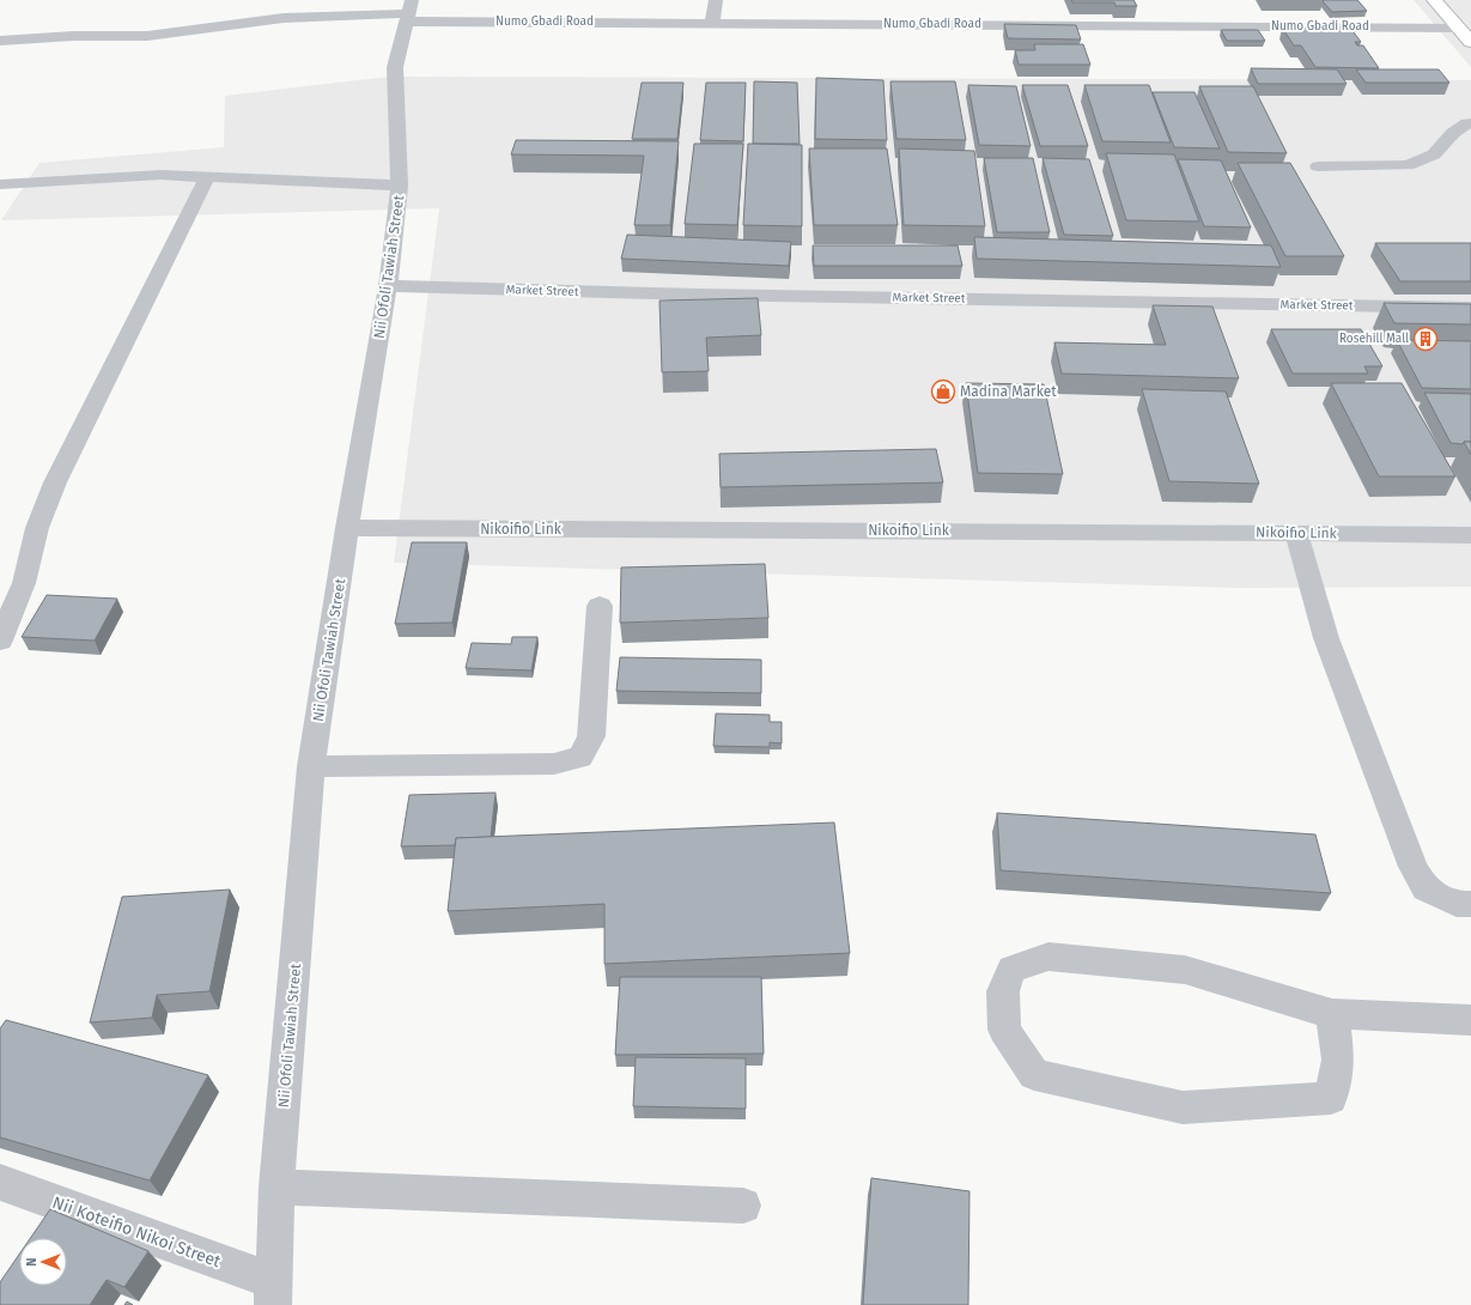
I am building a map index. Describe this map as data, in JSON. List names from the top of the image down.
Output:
{
  "streets": {
    "street": [
      "Numo Gbadi Road",
      "Nii Ofoli Tawiah Street",
      "Market Street",
      "Nikoifio Link",
      "Nii Koteifio Nikoi Street"
    ]
  },
  "crossings": [
    ["Numo Gbadi Road", "Nii Ofoli Tawiah Street"],
    ["Nii Ofoli Tawiah Street", "Market Street"],
    ["Nii Ofoli Tawiah Street", "Nikoifio Link"],
    ["Nii Ofoli Tawiah Street", "Nii Koteifio Nikoi Street"]
  ],
  "places": {
    "building": ["Rosehill Mall"],
    "shop": ["Madina Market"]
  },
  "north": "left"
}
